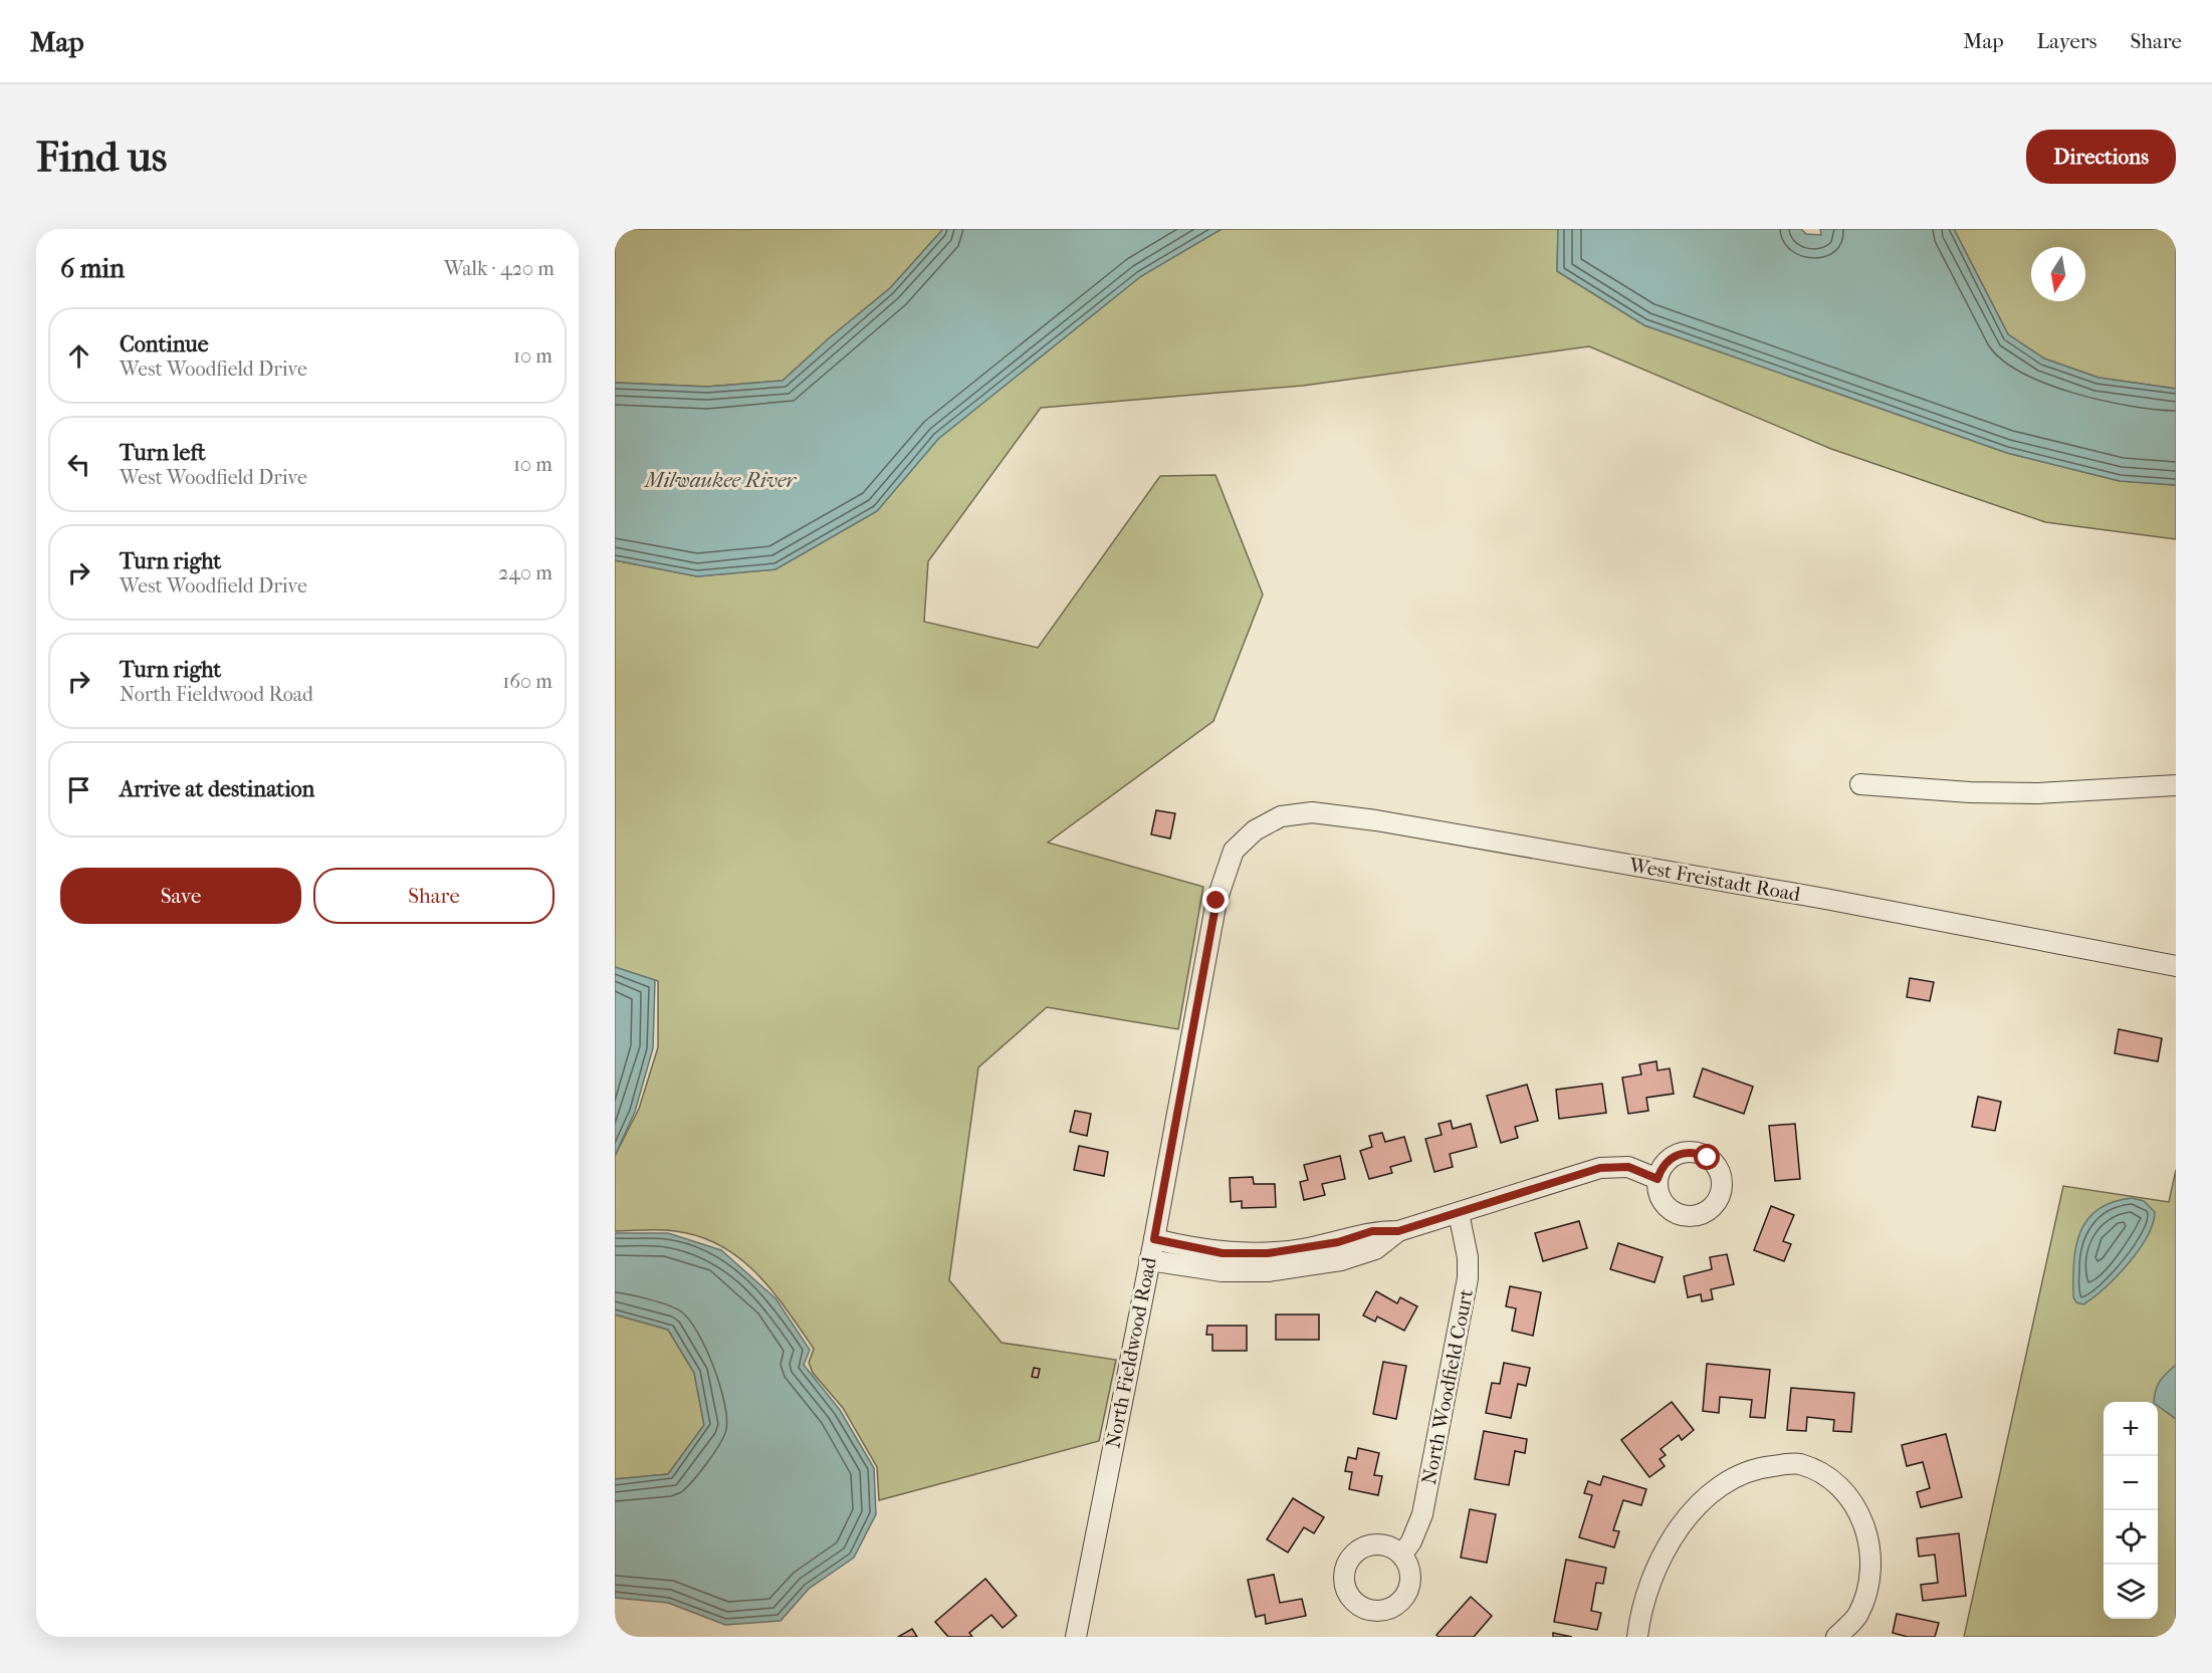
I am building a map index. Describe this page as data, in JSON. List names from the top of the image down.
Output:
{
  "streets": {
    "street": ["West Freistadt Road", "North Fieldwood Road", "North Woodfield Court"]
  },
  "crossings": [
    ["West Freistadt Road", "North Fieldwood Road"]
  ],
  "water": ["Milwaukee River"],
  "north": "bottom",
  "page": {
    "header": "Map",
    "nav": ["Map", "Layers", "Share"],
    "buttons": [
      "Directions",
      ["Save", "Share"]
    ],
    "title": "Find us",
    "heading": ["6 min", "Walk · 420 m"],
    "list": [
      ["Continue", "West Woodfield Drive", "10 m"],
      ["Turn left", "West Woodfield Drive", "10 m"],
      ["Turn right", "West Woodfield Drive", "240 m"],
      ["Turn right", "North Fieldwood Road", "160 m"],
      "Arrive at destination"
    ],
    "map_buttons": ["+", "−"]
  }
}
